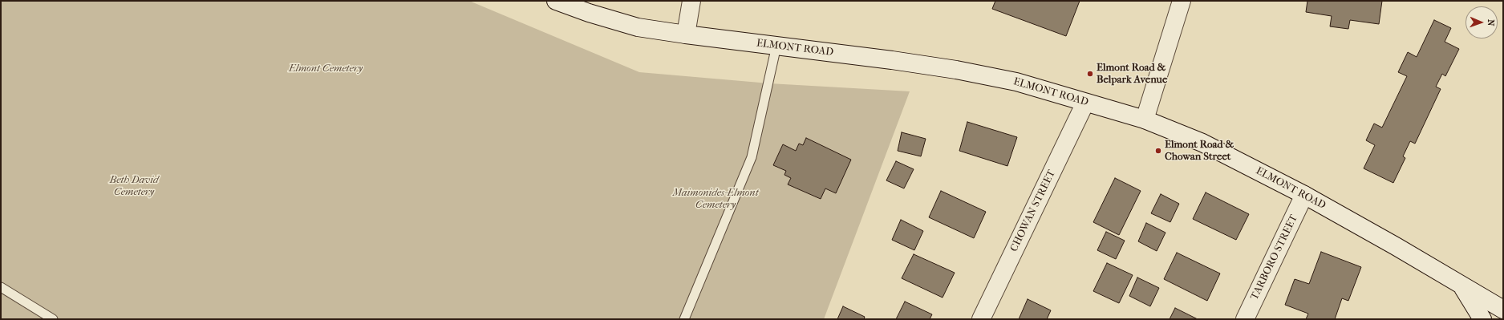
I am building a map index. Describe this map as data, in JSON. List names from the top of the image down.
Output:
{
  "streets": {
    "main road": ["ELMONT ROAD", "CHOWAN STREET", "TARBORO STREET"]
  },
  "crossings": [
    ["ELMONT ROAD", "CHOWAN STREET"],
    ["ELMONT ROAD", "TARBORO STREET"]
  ],
  "parks": ["Elmont Cemetery", "Beth David Cemetery", "Maimonides-Elmont Cemetery"],
  "places": ["Elmont Road & Belpark Avenue", "Elmont Road & Chowan Street"],
  "north": "right"
}
